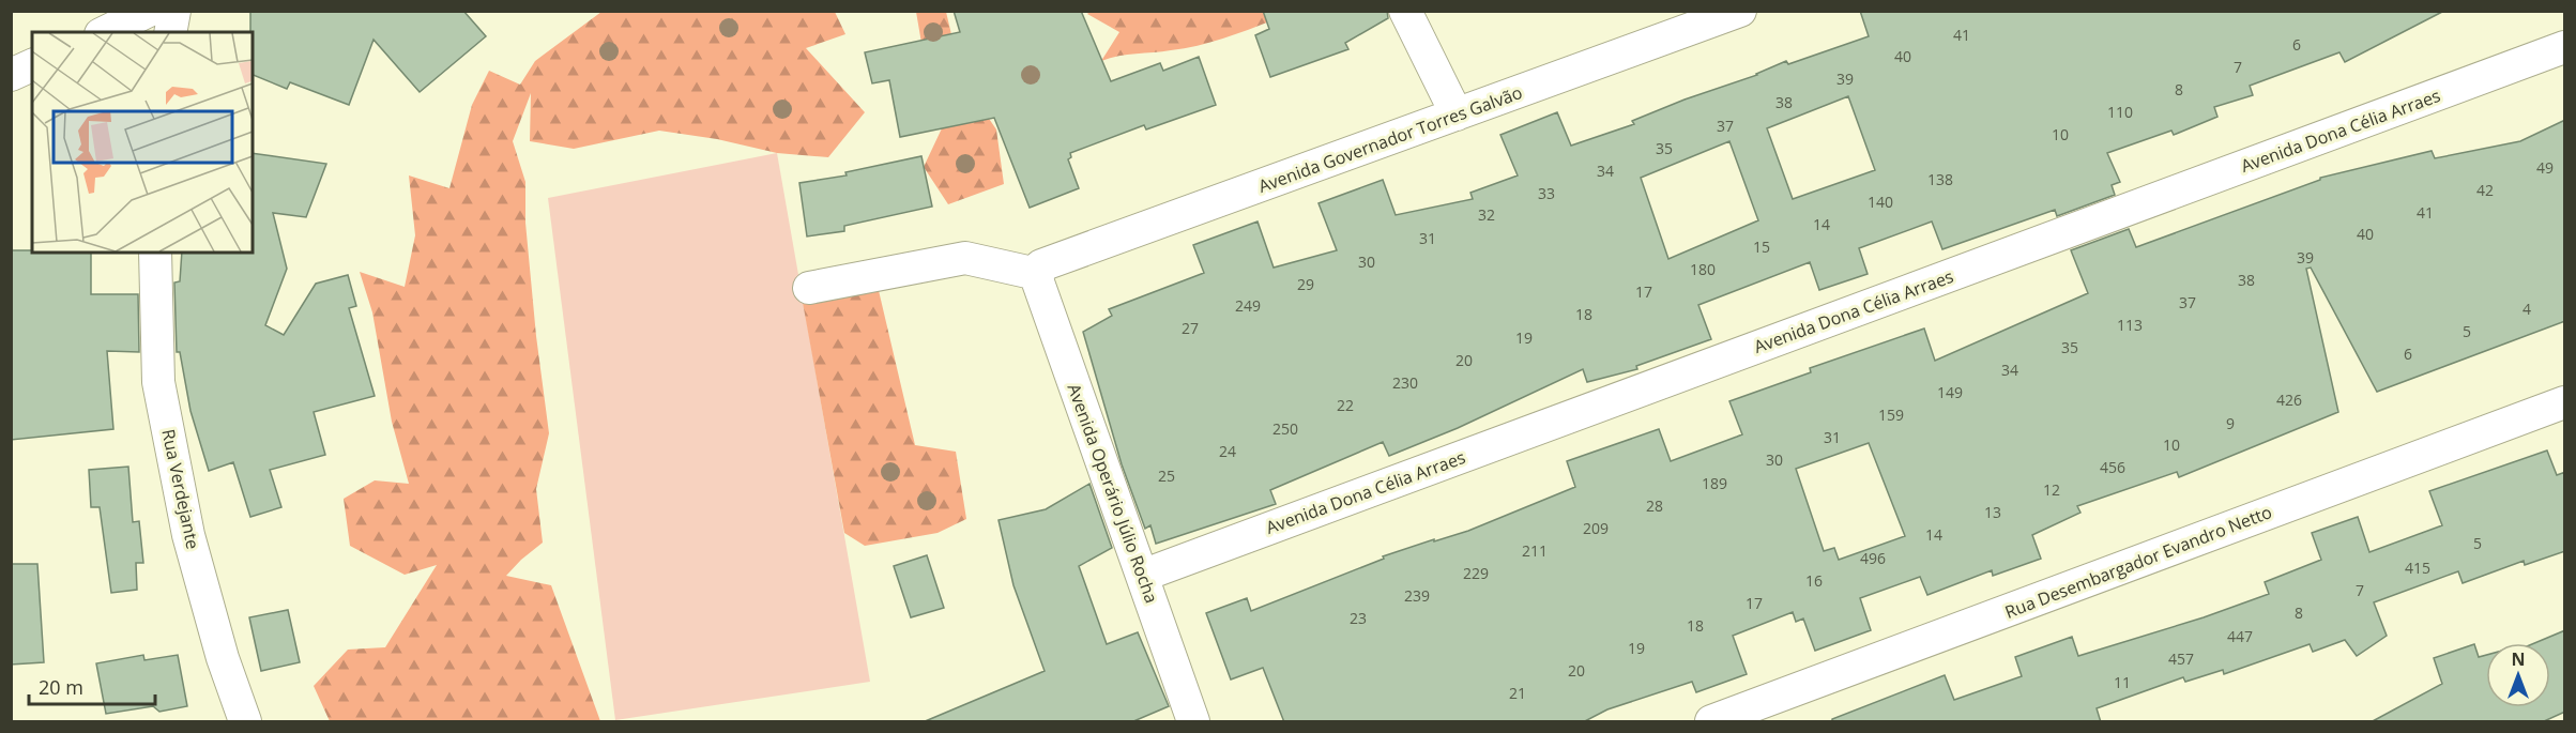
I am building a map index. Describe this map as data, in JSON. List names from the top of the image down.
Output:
{
  "streets": {
    "street": [
      "Avenida Dona Célia Arraes",
      "Avenida Governador Torres Galvão",
      "Rua Verdejante",
      "Avenida Operário Júlio Rocha",
      "Rua Desembargador Evandro Netto"
    ]
  },
  "crossings": [
    ["Avenida Dona Célia Arraes", "Avenida Operário Júlio Rocha"],
    ["Avenida Governador Torres Galvão", "Avenida Operário Júlio Rocha"]
  ],
  "house_numbers": [
    "41",
    "6",
    "40",
    "7",
    "39",
    "8",
    "38",
    "110",
    "37",
    "10",
    "35",
    "49",
    "34",
    "138",
    "42",
    "33",
    "140",
    "41",
    "32",
    "14",
    "40",
    "31",
    "15",
    "39",
    "30",
    "180",
    "38",
    "29",
    "17",
    "37",
    "249",
    "4",
    "18",
    "113",
    "27",
    "5",
    "19",
    "35",
    "6",
    "20",
    "34",
    "230",
    "149",
    "426",
    "22",
    "159",
    "9",
    "250",
    "31",
    "10",
    "24",
    "30",
    "456",
    "25",
    "189",
    "12",
    "28",
    "13",
    "209",
    "14",
    "5",
    "211",
    "496",
    "415",
    "229",
    "16",
    "7",
    "239",
    "17",
    "8",
    "23",
    "18",
    "447",
    "19",
    "457",
    "20",
    "11",
    "21"
  ],
  "scale_bar": "20 m",
  "north": "top"
}
